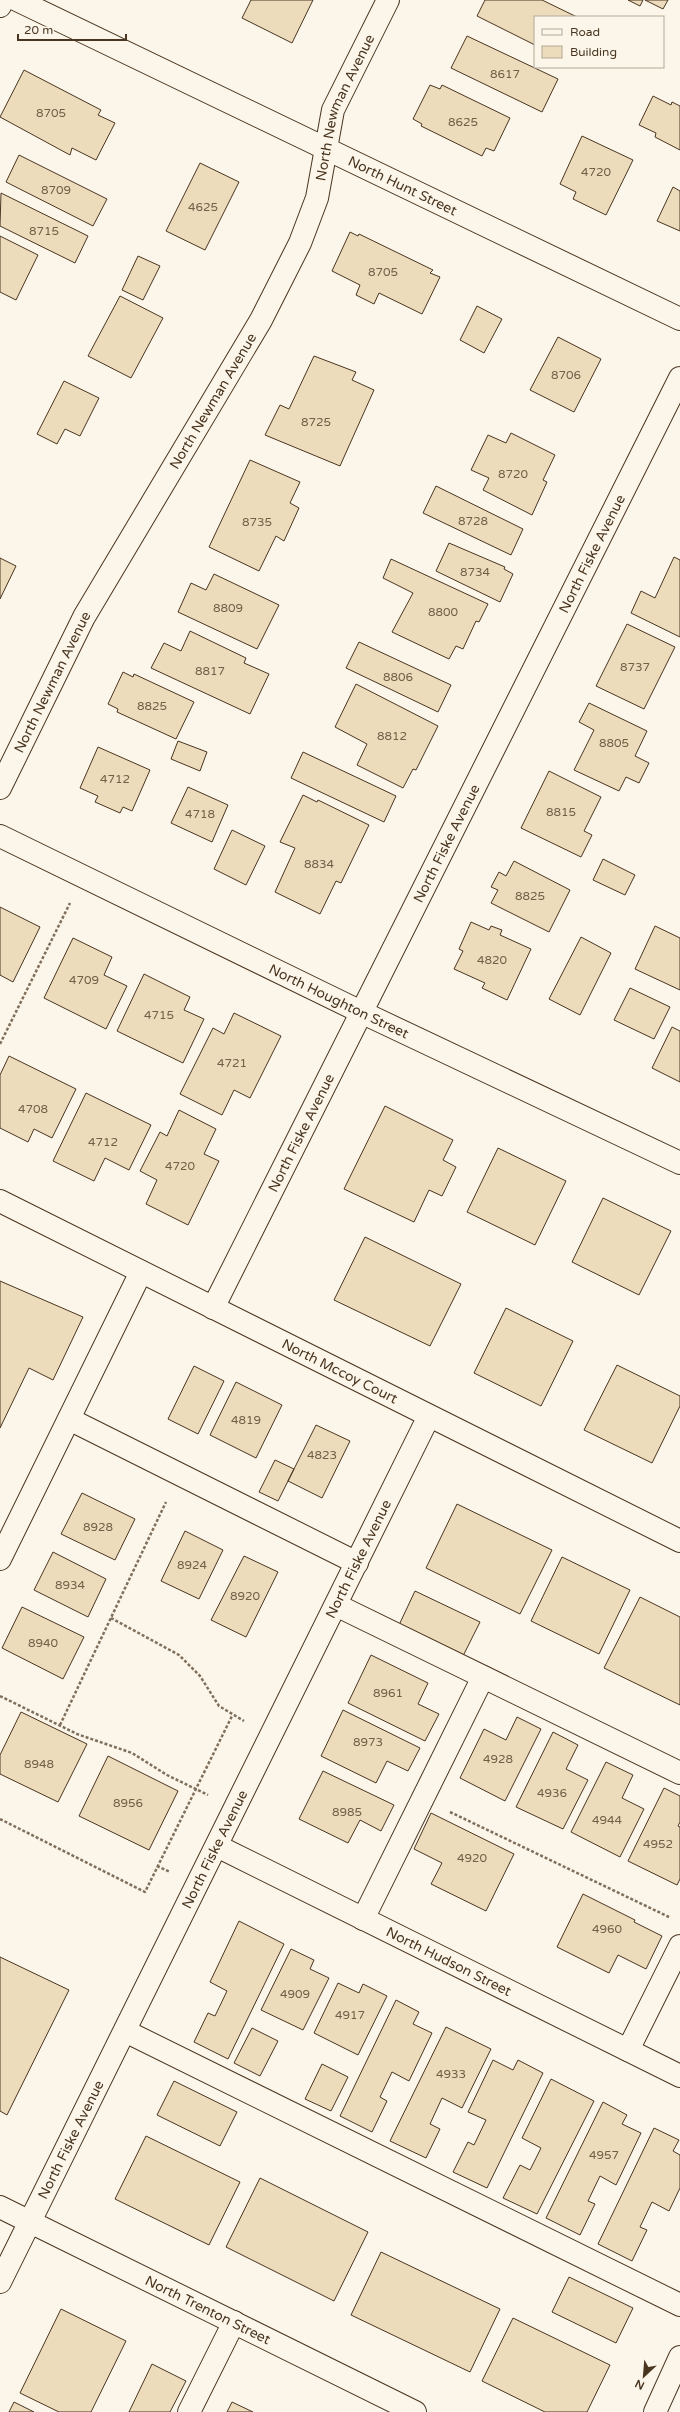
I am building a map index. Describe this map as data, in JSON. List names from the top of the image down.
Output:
{
  "streets": {
    "street": [
      "North Newman Avenue",
      "North Hunt Street",
      "North Fiske Avenue",
      "North Houghton Street",
      "North Mccoy Court",
      "North Hudson Street",
      "North Trenton Street"
    ]
  },
  "crossings": [
    ["North Newman Avenue", "North Hunt Street"],
    ["North Fiske Avenue", "North Houghton Street"],
    ["North Fiske Avenue", "North Mccoy Court"],
    ["North Fiske Avenue", "North Hudson Street"],
    ["North Fiske Avenue", "North Trenton Street"]
  ],
  "house_numbers": [
    "8617",
    "8705",
    "8625",
    "4720",
    "8709",
    "4625",
    "8715",
    "8705",
    "8706",
    "8725",
    "8720",
    "8728",
    "8735",
    "8734",
    "8809",
    "8800",
    "8737",
    "8817",
    "8806",
    "8825",
    "8812",
    "8805",
    "4712",
    "8815",
    "4718",
    "8834",
    "8825",
    "4820",
    "4709",
    "4715",
    "4721",
    "4708",
    "4712",
    "4720",
    "4819",
    "4823",
    "8928",
    "8924",
    "8934",
    "8920",
    "8940",
    "8961",
    "8973",
    "4928",
    "8948",
    "4936",
    "8956",
    "8985",
    "4944",
    "4952",
    "4920",
    "4960",
    "4909",
    "4917",
    "4933",
    "4957"
  ],
  "legend": ["Road", "Building"],
  "scale_bar": "20 m",
  "north": "bottom left"
}
